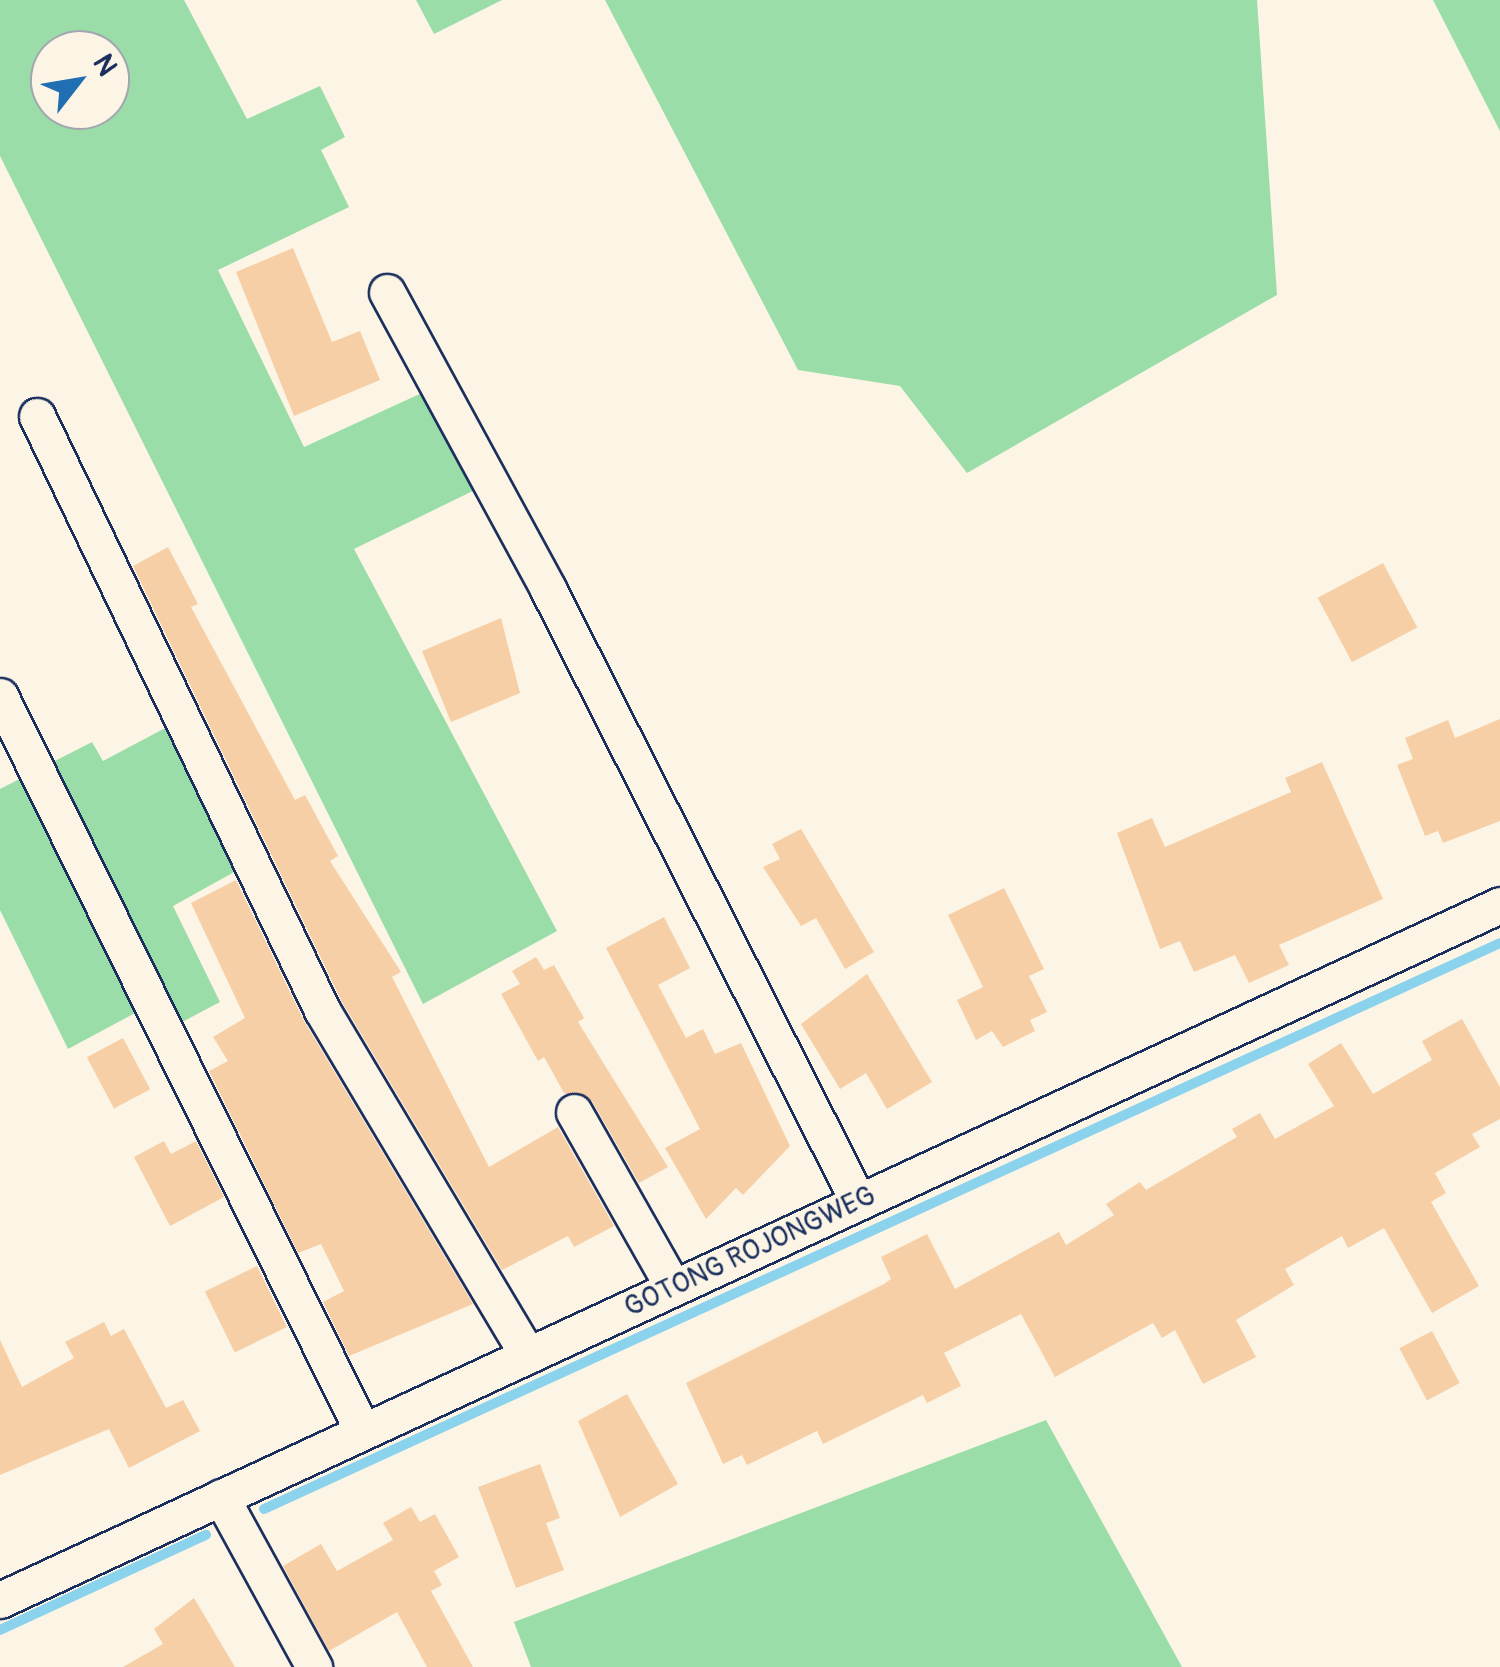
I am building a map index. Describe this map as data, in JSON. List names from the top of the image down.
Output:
{
  "streets": {
    "street": ["GOTONG ROJONGWEG"]
  },
  "north": "top right"
}
